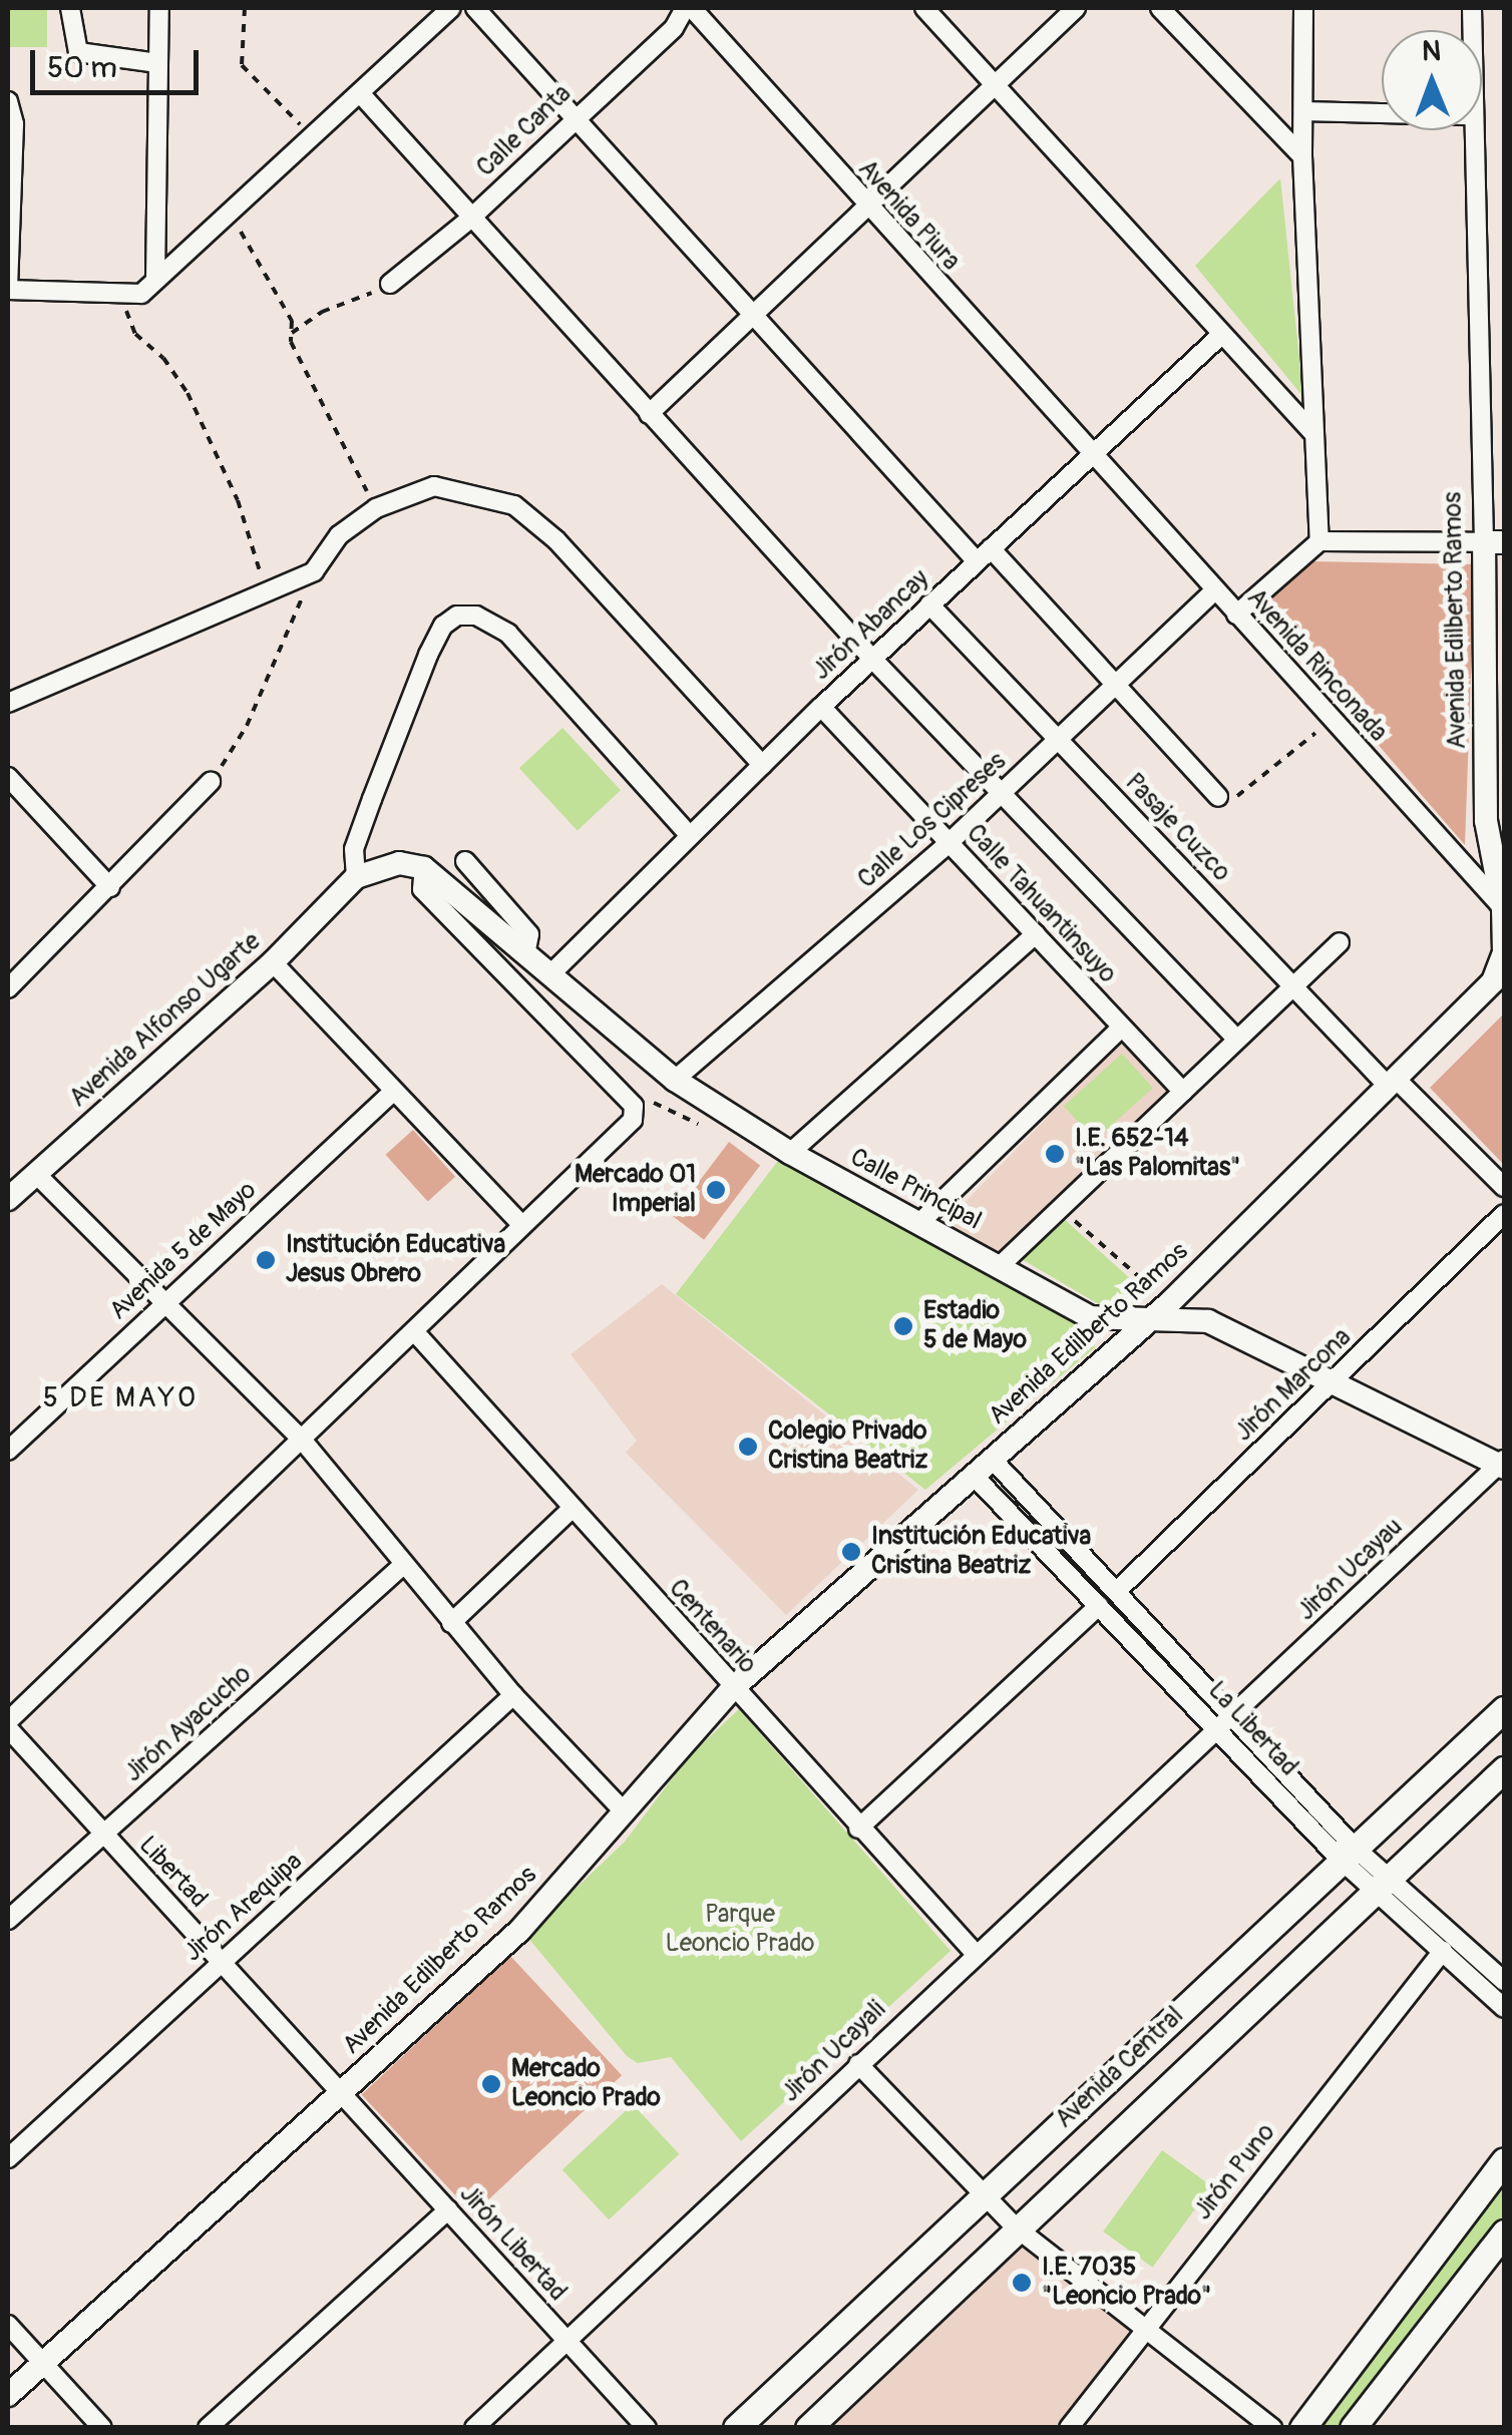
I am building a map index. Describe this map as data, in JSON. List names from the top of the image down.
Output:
{
  "streets": {
    "main road": ["Avenida Central"],
    "street": [
      "Calle Canta",
      "Avenida Piura",
      "Avenida Edilberto Ramos",
      "Jirón Abancay",
      "Avenida Rinconada",
      "Calle Los Cipreses",
      "Pasaje Cuzco",
      "Calle Tahuantinsuyo",
      "Avenida Alfonso Ugarte",
      "Calle Principal",
      "Avenida 5 de Mayo",
      "Jirón Marcona",
      "Jirón Ucayau",
      "Centenario",
      "Jirón Ayacucho",
      "La Libertad",
      "Libertad",
      "Jirón Arequipa",
      "Jirón Ucayali",
      "Jirón Puno",
      "Jirón Libertad"
    ]
  },
  "crossings": [
    ["Calle Canta", "Avenida Piura"],
    ["Avenida Piura", "Jirón Abancay"],
    ["Avenida Piura", "Avenida Rinconada"],
    ["Avenida Edilberto Ramos", "Avenida Rinconada"],
    ["Avenida Edilberto Ramos", "Pasaje Cuzco"],
    ["Avenida Edilberto Ramos", "Calle Principal"],
    ["Avenida Edilberto Ramos", "Centenario"],
    ["Avenida Edilberto Ramos", "La Libertad"],
    ["Avenida Edilberto Ramos", "Libertad"],
    ["Avenida Edilberto Ramos", "Jirón Libertad"],
    ["Jirón Abancay", "Avenida Rinconada"],
    ["Jirón Abancay", "Pasaje Cuzco"],
    ["Jirón Abancay", "Calle Tahuantinsuyo"],
    ["Jirón Abancay", "Calle Principal"],
    ["Avenida Rinconada", "Calle Los Cipreses"],
    ["Calle Los Cipreses", "Pasaje Cuzco"],
    ["Calle Los Cipreses", "Calle Tahuantinsuyo"],
    ["Calle Los Cipreses", "Calle Principal"],
    ["Calle Principal", "Jirón Marcona"],
    ["Calle Principal", "Jirón Ucayau"],
    ["Jirón Marcona", "La Libertad"],
    ["Jirón Ucayau", "La Libertad"],
    ["Jirón Ucayau", "Jirón Ucayali"],
    ["Centenario", "Jirón Ucayali"],
    ["Jirón Ayacucho", "Libertad"],
    ["La Libertad", "Jirón Ucayali"],
    ["La Libertad", "Avenida Central"],
    ["La Libertad", "Jirón Puno"],
    ["Libertad", "Jirón Arequipa"],
    ["Libertad", "Jirón Libertad"],
    ["Jirón Ucayali", "Jirón Libertad"]
  ],
  "districts": ["5 DE MAYO"],
  "parks": ["Parque Leoncio Prado"],
  "places": [
    "I.E. 652-14 \"Las Palomitas\"",
    "Mercado 01 Imperial",
    "Institución Educativa Jesus Obrero",
    "Estadio 5 de Mayo",
    "Colegio Privado Cristina Beatriz",
    "Institución Educativa Cristina Beatriz",
    "Mercado Leoncio Prado",
    "I.E. 7035 \"Leoncio Prado\""
  ],
  "scale_bar": "50 m",
  "north": "top"
}
